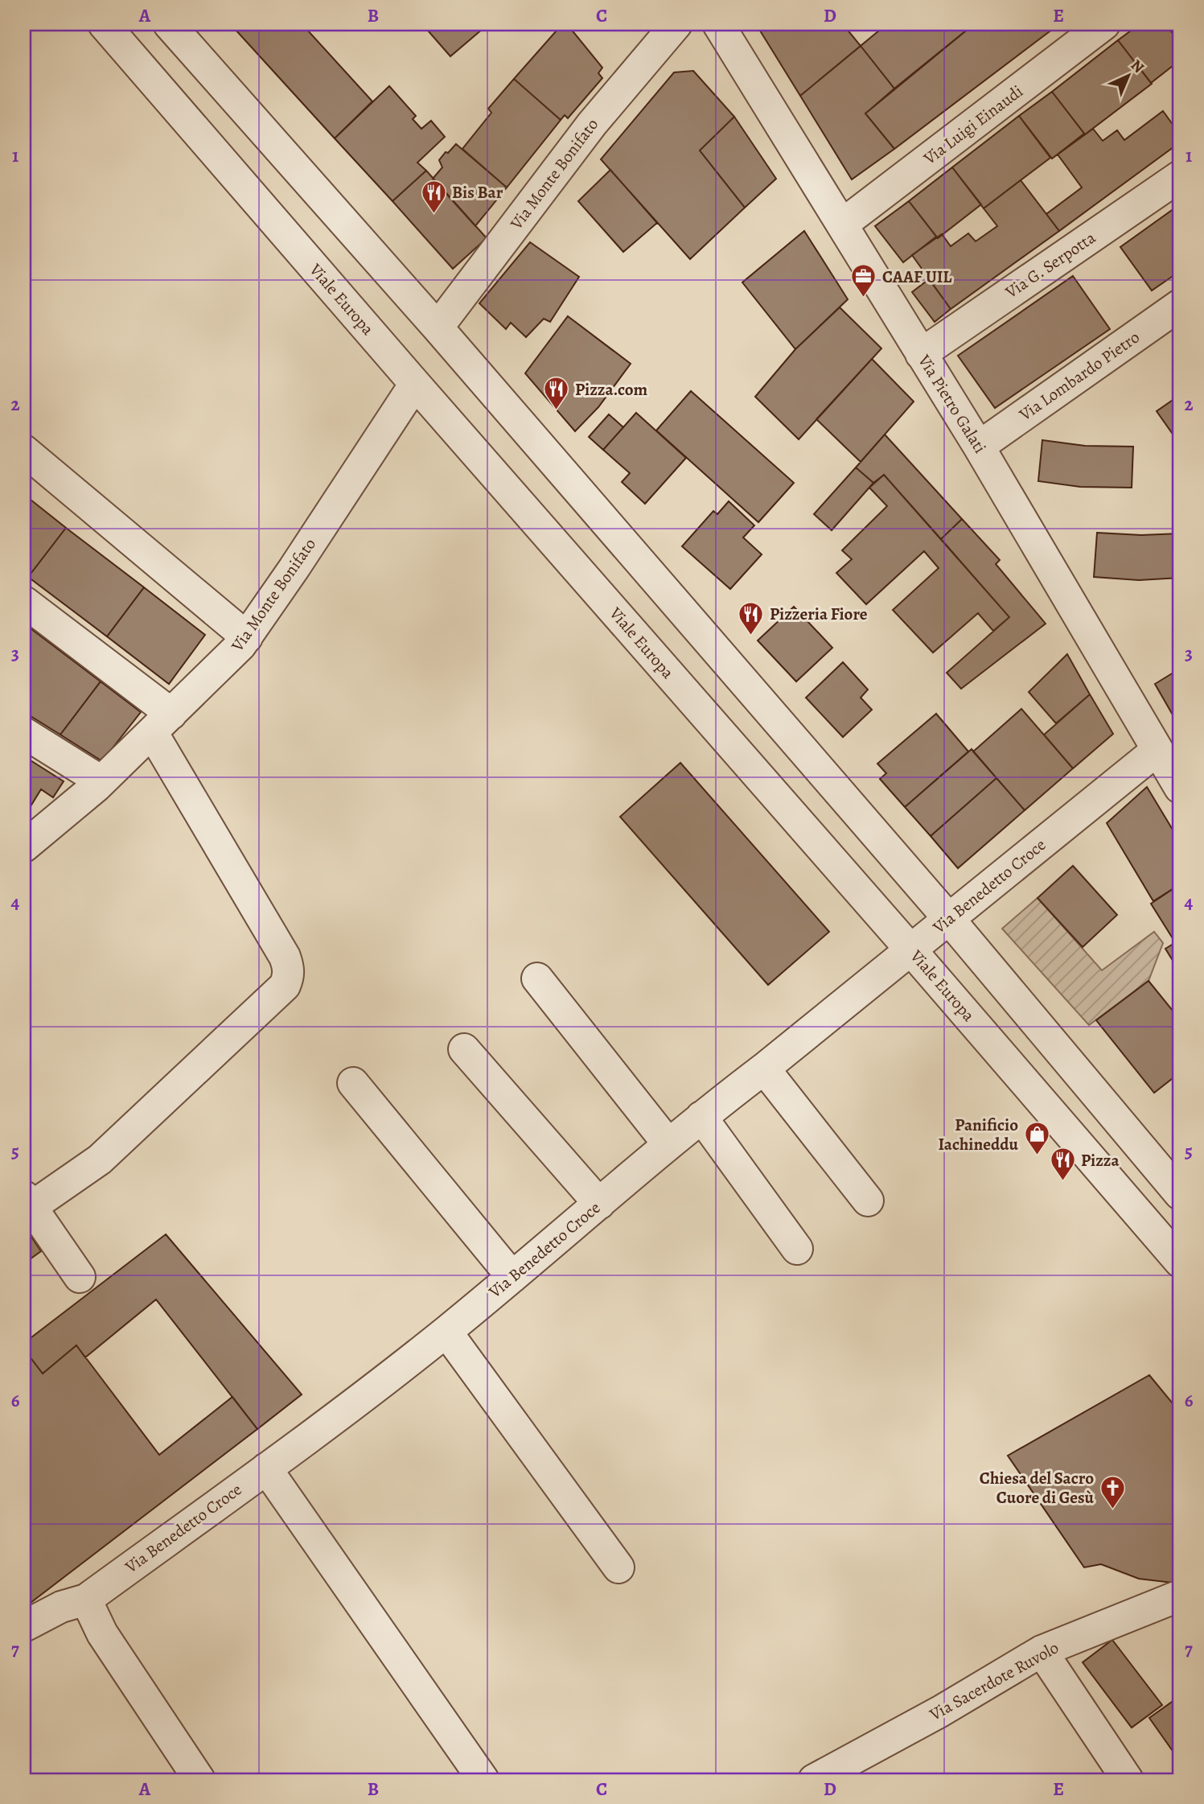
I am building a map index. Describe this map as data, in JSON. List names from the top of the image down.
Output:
{
  "streets": {
    "street": [
      "Via Luigi Einaudi",
      "Via Monte Bonifato",
      "Via G. Serpotta",
      "Viale Europa",
      "Via Lombardo Pietro",
      "Via Pietro Galati",
      "Via Benedetto Croce",
      "Via Sacerdote Ruvolo"
    ]
  },
  "crossings": [
    ["Via Luigi Einaudi", "Via Pietro Galati"],
    ["Via Monte Bonifato", "Viale Europa"],
    ["Via G. Serpotta", "Via Pietro Galati"],
    ["Viale Europa", "Via Benedetto Croce"],
    ["Via Lombardo Pietro", "Via Pietro Galati"],
    ["Via Pietro Galati", "Via Benedetto Croce"]
  ],
  "places": {
    "restaurant": [
      "Bis Bar",
      "Pizza.com",
      "Pizzeria Fiore",
      "Pizza"
    ],
    "office": ["CAAF UIL"],
    "shop": ["Panificio Iachineddu"],
    "church": ["Chiesa del Sacro Cuore di Gesù"]
  },
  "north": "top right",
  "grid": {
    "columns": [
      "A",
      "B",
      "C",
      "D",
      "E"
    ],
    "rows": [
      "1",
      "2",
      "3",
      "4",
      "5",
      "6",
      "7"
    ]
  }
}
